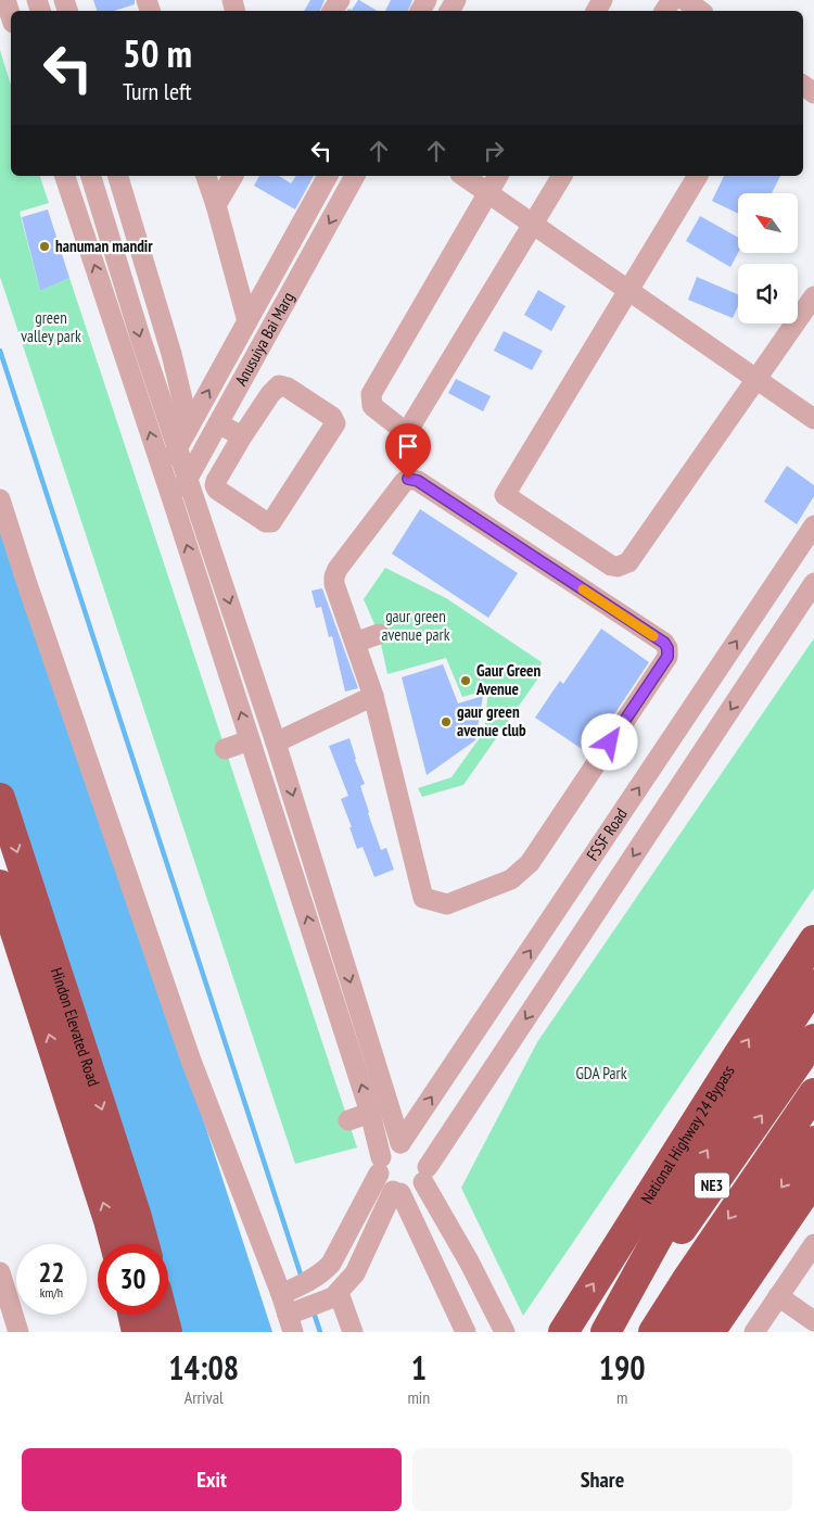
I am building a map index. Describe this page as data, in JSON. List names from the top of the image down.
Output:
{
  "streets": {
    "highway": ["Hindon Elevated Road", "National Highway 24 Bypass", "NE3"],
    "street": ["Anusuiya Bai Marg", "FSSF Road"]
  },
  "parks": ["green valley park", "gaur green avenue park", "GDA Park"],
  "places": ["hanuman mandir", "Gaur Green Avenue", "gaur green avenue club"],
  "north": "top left",
  "page": {
    "turn": ["50 m", "Turn left"],
    "speed": "22 km/h",
    "limit": "30",
    "eta": [
      "14:08",
      "Arrival",
      "1",
      "min",
      "190",
      "m"
    ],
    "buttons": ["Exit", "Share"]
  }
}
